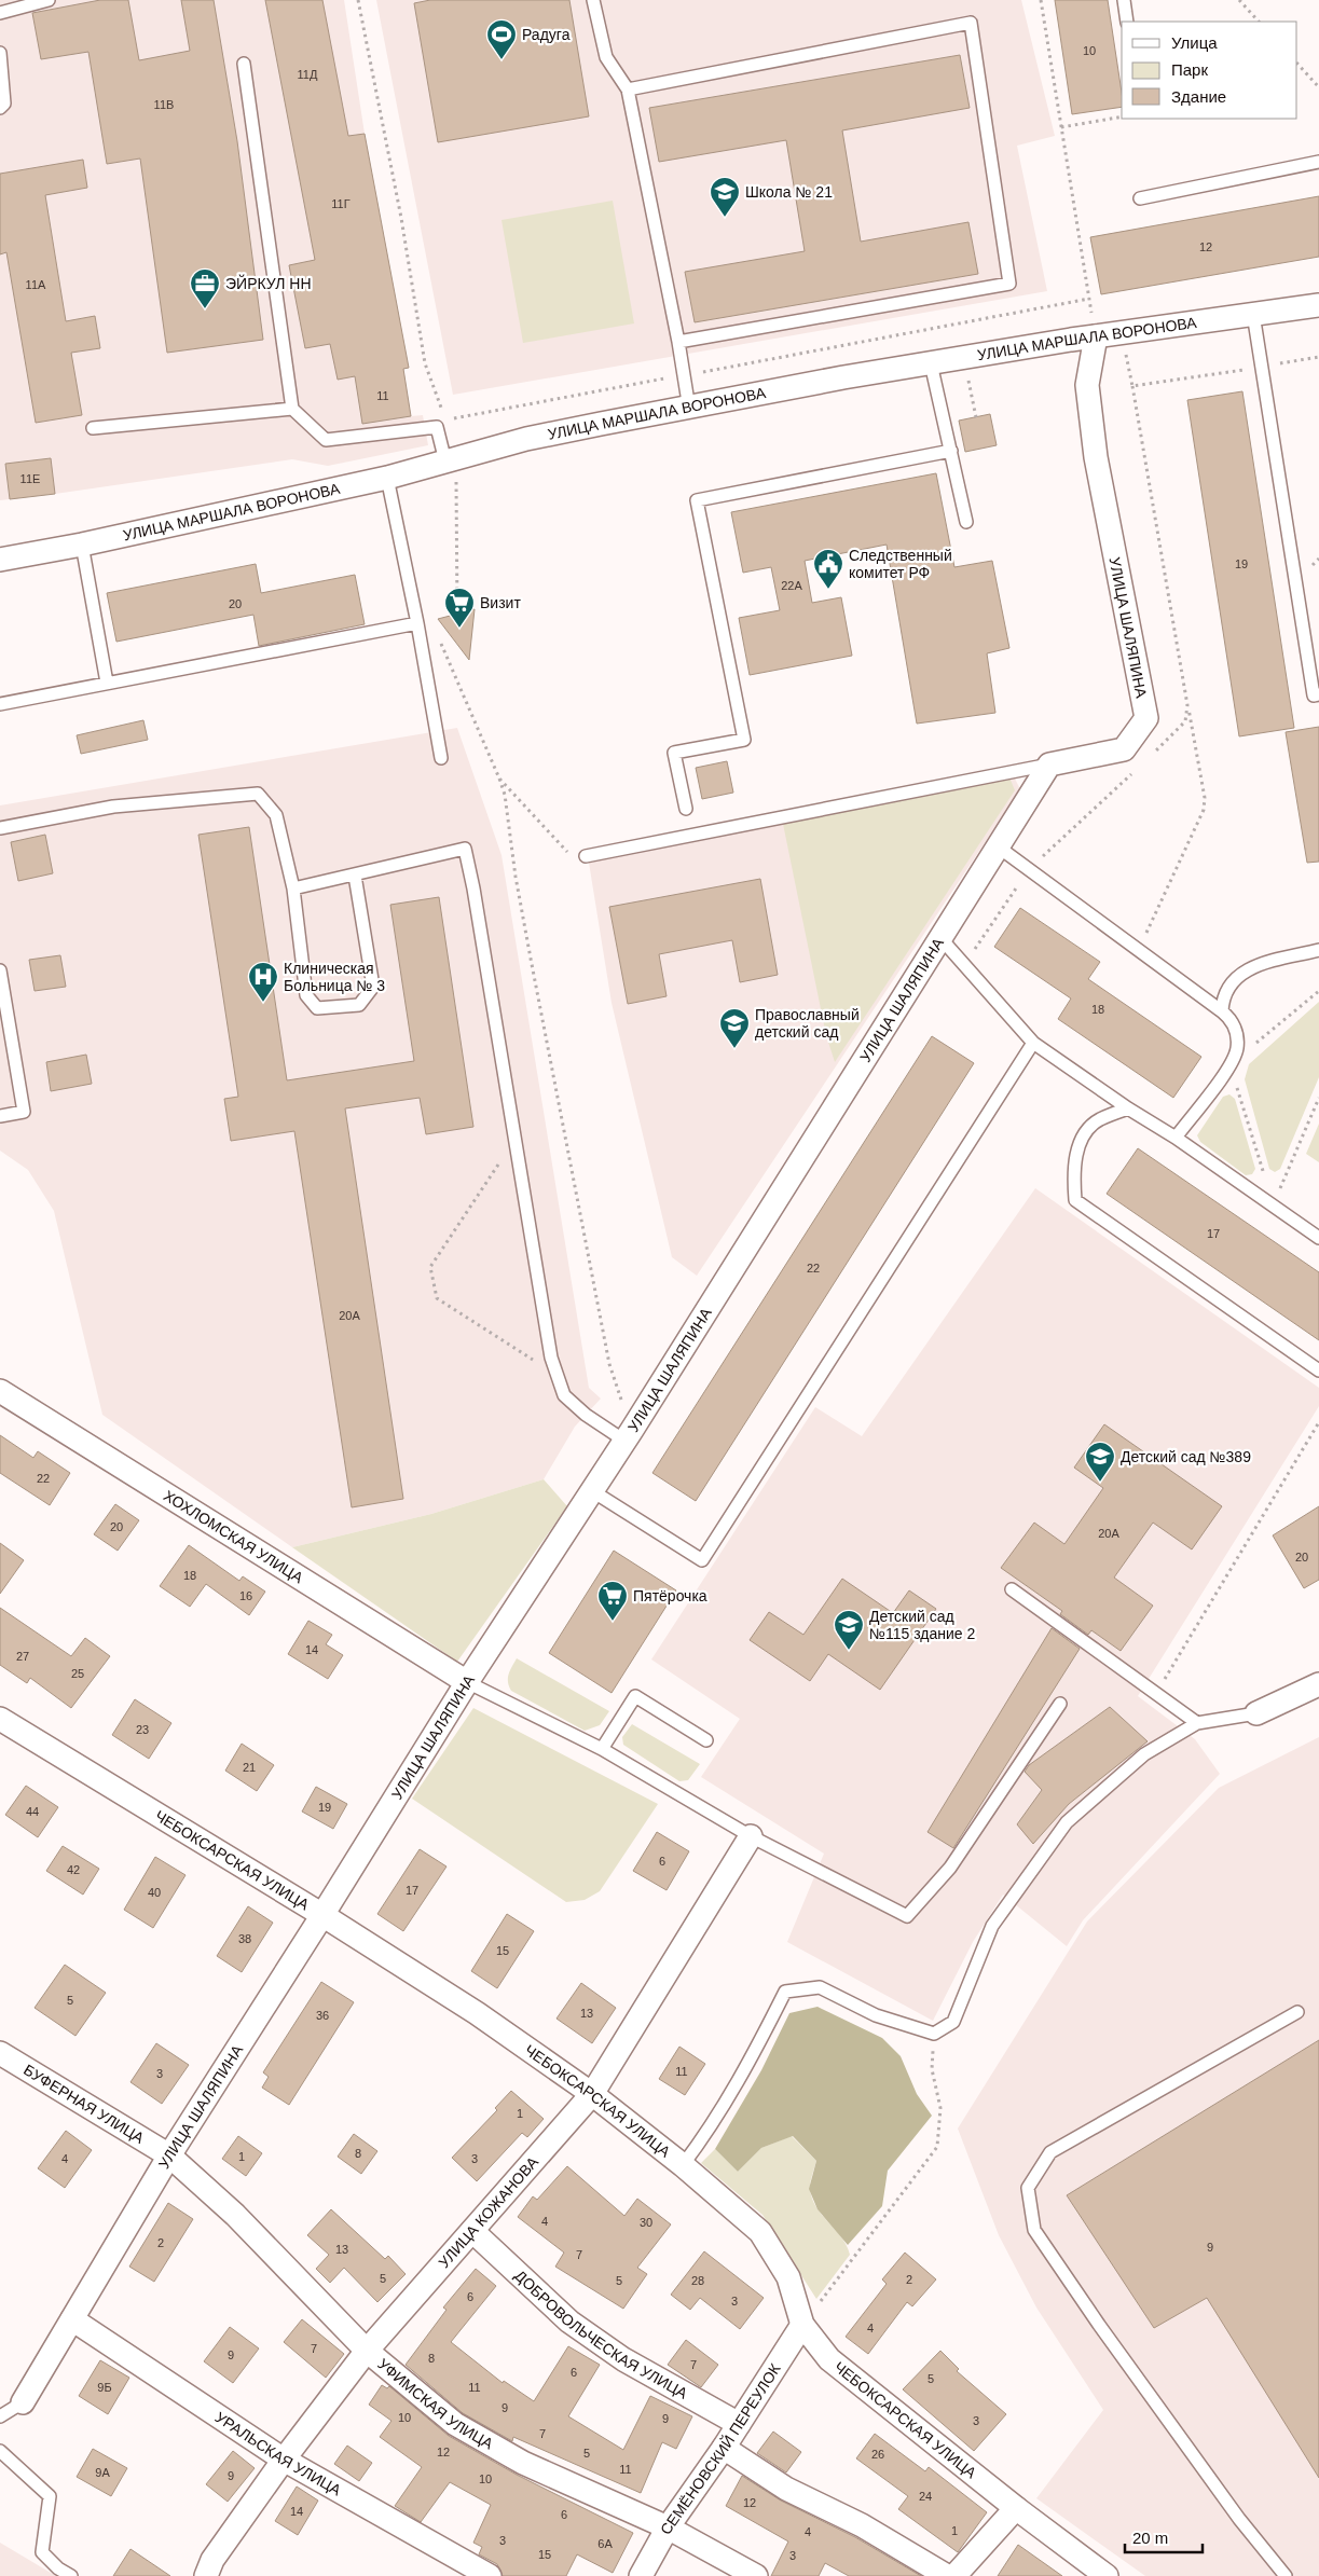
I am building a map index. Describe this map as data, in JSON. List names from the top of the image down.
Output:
{
  "streets": {
    "street": [
      "УЛИЦА МАРШАЛА ВОРОНОВА",
      "УЛИЦА ШАЛЯПИНА",
      "ХОХЛОМСКАЯ УЛИЦА",
      "ЧЕБОКСАРСКАЯ УЛИЦА",
      "БУФЕРНАЯ УЛИЦА",
      "УЛИЦА КОЖАНОВА",
      "ДОБРОВОЛЬЧЕСКАЯ УЛИЦА",
      "УФИМСКАЯ УЛИЦА",
      "СЕМЁНОВСКИЙ ПЕРЕУЛОК",
      "УРАЛЬСКАЯ УЛИЦА"
    ]
  },
  "crossings": [
    ["УЛИЦА МАРШАЛА ВОРОНОВА", "УЛИЦА ШАЛЯПИНА"],
    ["УЛИЦА ШАЛЯПИНА", "ХОХЛОМСКАЯ УЛИЦА"],
    ["УЛИЦА ШАЛЯПИНА", "ЧЕБОКСАРСКАЯ УЛИЦА"],
    ["УЛИЦА ШАЛЯПИНА", "БУФЕРНАЯ УЛИЦА"],
    ["УЛИЦА ШАЛЯПИНА", "УФИМСКАЯ УЛИЦА"],
    ["УЛИЦА ШАЛЯПИНА", "УРАЛЬСКАЯ УЛИЦА"],
    ["ЧЕБОКСАРСКАЯ УЛИЦА", "УЛИЦА КОЖАНОВА"],
    ["ЧЕБОКСАРСКАЯ УЛИЦА", "СЕМЁНОВСКИЙ ПЕРЕУЛОК"],
    ["БУФЕРНАЯ УЛИЦА", "УФИМСКАЯ УЛИЦА"],
    ["УЛИЦА КОЖАНОВА", "ДОБРОВОЛЬЧЕСКАЯ УЛИЦА"],
    ["УЛИЦА КОЖАНОВА", "УФИМСКАЯ УЛИЦА"],
    ["УЛИЦА КОЖАНОВА", "УРАЛЬСКАЯ УЛИЦА"],
    ["ДОБРОВОЛЬЧЕСКАЯ УЛИЦА", "СЕМЁНОВСКИЙ ПЕРЕУЛОК"],
    ["УФИМСКАЯ УЛИЦА", "СЕМЁНОВСКИЙ ПЕРЕУЛОК"]
  ],
  "places": {
    "sports": ["Радуга"],
    "school or university": [
      "Школа № 21",
      "Православный детский сад",
      "Детский сад №389",
      "Детский сад №115 здание 2"
    ],
    "office": ["ЭЙРКУЛ НН"],
    "public building": ["Следственный комитет РФ"],
    "supermarket": ["Визит", "Пятёрочка"],
    "hospital": ["Клиническая Больница № 3"]
  },
  "house_numbers": [
    "10",
    "11Д",
    "11В",
    "11Г",
    "12",
    "11А",
    "11",
    "11Е",
    "19",
    "22А",
    "20",
    "18",
    "17",
    "22",
    "20А",
    "22",
    "20",
    "20А",
    "20",
    "18",
    "16",
    "14",
    "27",
    "25",
    "23",
    "21",
    "19",
    "44",
    "6",
    "42",
    "17",
    "40",
    "38",
    "15",
    "5",
    "13",
    "36",
    "11",
    "3",
    "1",
    "8",
    "1",
    "4",
    "3",
    "4",
    "30",
    "2",
    "9",
    "13",
    "7",
    "5",
    "2",
    "5",
    "28",
    "6",
    "3",
    "4",
    "7",
    "9",
    "8",
    "7",
    "6",
    "5",
    "9Б",
    "11",
    "9",
    "10",
    "9",
    "3",
    "7",
    "12",
    "5",
    "26",
    "11",
    "9А",
    "9",
    "10",
    "24",
    "12",
    "14",
    "6",
    "1",
    "4",
    "3",
    "6А",
    "15",
    "3"
  ],
  "legend": ["Улица", "Парк", "Здание"],
  "scale_bar": "20 m"
}
